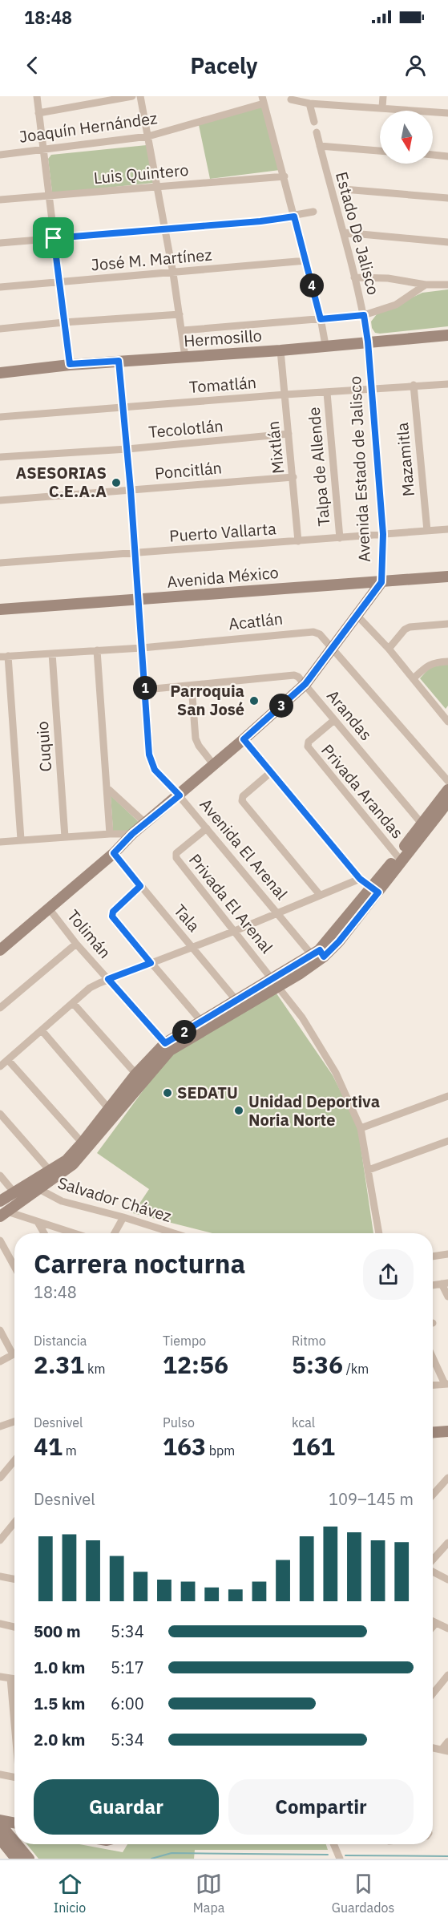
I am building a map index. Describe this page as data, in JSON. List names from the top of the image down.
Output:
{
  "streets": {
    "main road": ["Hermosillo", "Avenida Estado de Jalisco", "Avenida México"],
    "street": [
      "Joaquín Hernández",
      "Luis Quintero",
      "Estado De Jalisco",
      "José M. Martínez",
      "Tomatlán",
      "Tecolotlán",
      "Mixtlán",
      "Mazamitla",
      "Talpa de Allende",
      "Poncitlán",
      "Puerto Vallarta",
      "Acatlán",
      "Arandas",
      "Cuquio",
      "Privada Arandas",
      "Avenida El Arenal",
      "Privada El Arenal",
      "Tala",
      "Tolimán",
      "Salvador Chávez"
    ]
  },
  "crossings": [
    ["Estado De Jalisco", "Hermosillo"],
    ["Estado De Jalisco", "Avenida Estado de Jalisco"],
    ["Hermosillo", "Mixtlán"],
    ["Hermosillo", "Avenida Estado de Jalisco"],
    ["Hermosillo", "Avenida El Arenal"],
    ["Tomatlán", "Mixtlán"],
    ["Tomatlán", "Mazamitla"],
    ["Tomatlán", "Talpa de Allende"],
    ["Tomatlán", "Avenida Estado de Jalisco"],
    ["Tomatlán", "Avenida El Arenal"],
    ["Tecolotlán", "Mixtlán"],
    ["Tecolotlán", "Avenida El Arenal"],
    ["Mixtlán", "Poncitlán"],
    ["Mixtlán", "Puerto Vallarta"],
    ["Mazamitla", "Puerto Vallarta"],
    ["Talpa de Allende", "Puerto Vallarta"],
    ["Avenida Estado de Jalisco", "Puerto Vallarta"],
    ["Avenida Estado de Jalisco", "Avenida México"],
    ["Avenida Estado de Jalisco", "Acatlán"],
    ["Avenida Estado de Jalisco", "Arandas"],
    ["Avenida Estado de Jalisco", "Avenida El Arenal"],
    ["Avenida Estado de Jalisco", "Tala"],
    ["Avenida Estado de Jalisco", "Tolimán"],
    ["Poncitlán", "Avenida El Arenal"],
    ["Puerto Vallarta", "Avenida El Arenal"],
    ["Avenida México", "Avenida El Arenal"],
    ["Acatlán", "Cuquio"],
    ["Acatlán", "Avenida El Arenal"],
    ["Arandas", "Privada Arandas"],
    ["Arandas", "Avenida El Arenal"],
    ["Avenida El Arenal", "Privada El Arenal"]
  ],
  "places": [
    "ASESORIAS C.E.A.A",
    "Parroquia San José",
    "SEDATU",
    "Unidad Deportiva Noria Norte"
  ],
  "north": "bottom",
  "page": {
    "status": "18:48",
    "header": "Pacely",
    "pins": [
      "4",
      "1",
      "3",
      "2"
    ],
    "heading": ["Carrera nocturna", "18:48"],
    "stats": [
      ["Distancia", "2.31 km"],
      ["Tiempo", "12:56"],
      ["Ritmo", "5:36 /km"],
      ["Desnivel", "41 m"],
      ["Pulso", "163 bpm"],
      ["kcal", "161"]
    ],
    "chart": ["Desnivel", "109–145 m"],
    "list": [
      {
        "name": "500 m",
        "note": "5:34"
      },
      {
        "name": "1.0 km",
        "note": "5:17"
      },
      {
        "name": "1.5 km",
        "note": "6:00"
      },
      {
        "name": "2.0 km",
        "note": "5:34"
      }
    ],
    "buttons": ["Guardar", "Compartir"],
    "tabs": ["Inicio", "Mapa", "Guardados"]
  }
}
